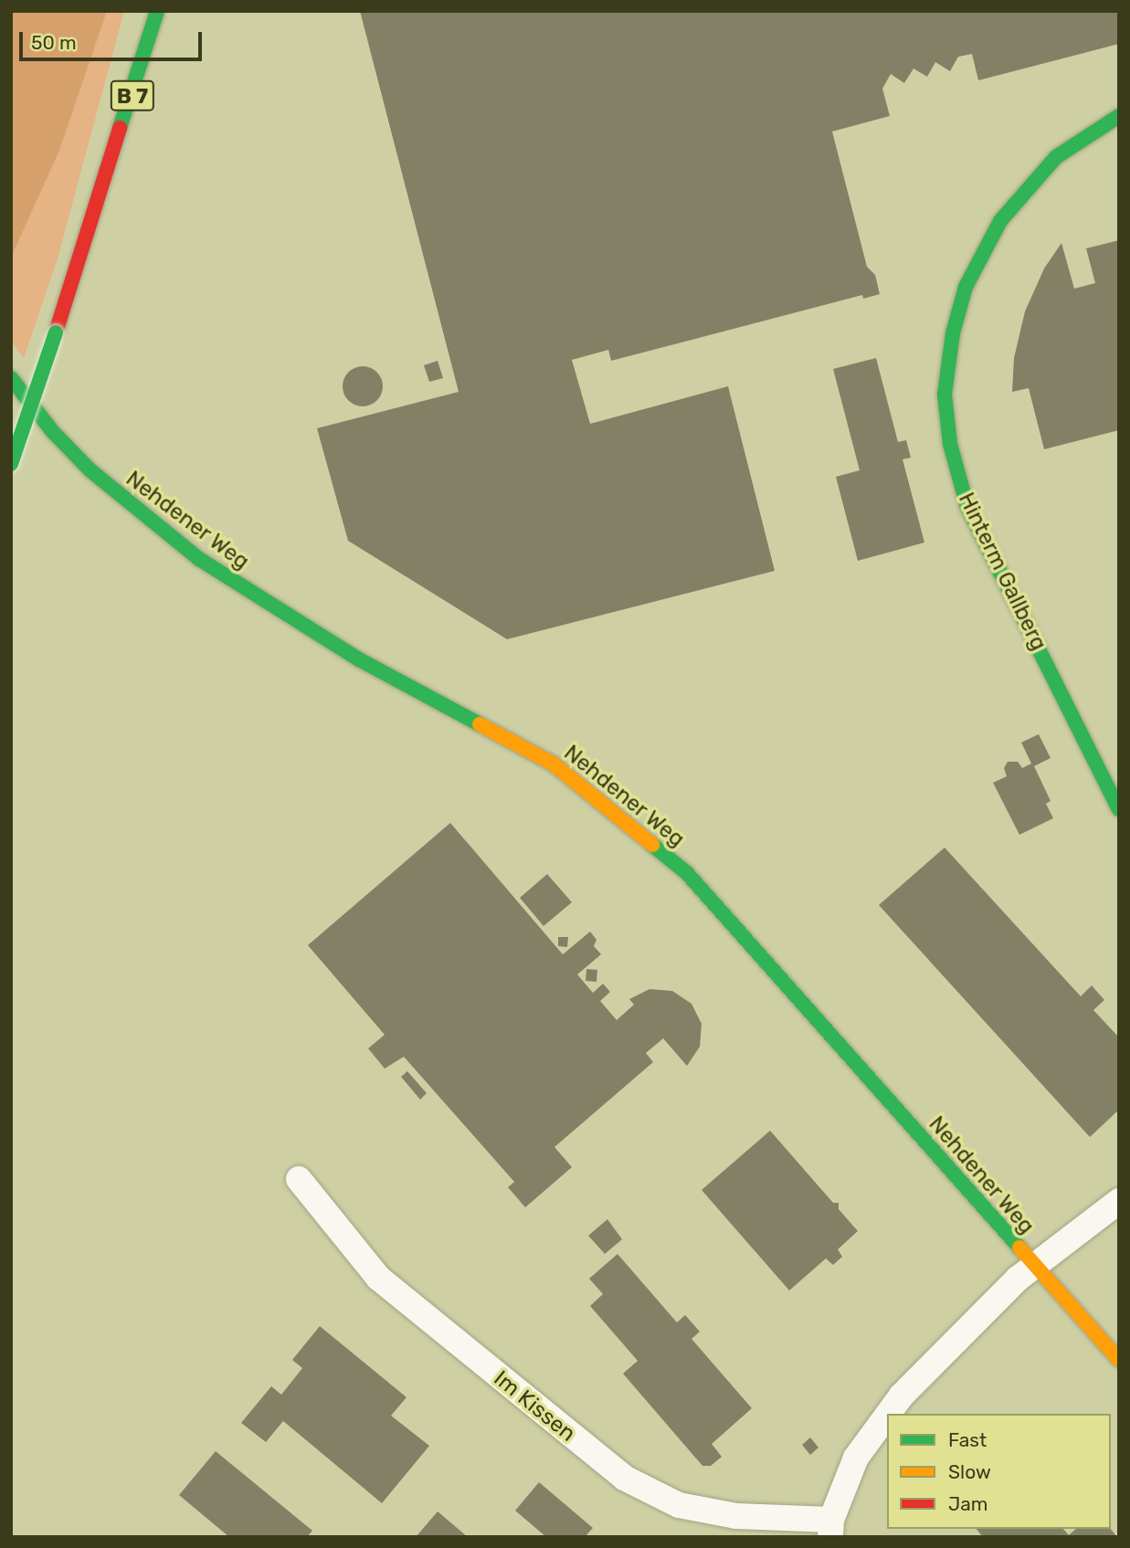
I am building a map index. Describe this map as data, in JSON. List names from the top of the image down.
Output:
{
  "streets": {
    "street": [
      "B 7",
      "Nehdener Weg",
      "Hinterm Gallberg",
      "Im Kissen"
    ]
  },
  "crossings": [
    ["Nehdener Weg", "Im Kissen"]
  ],
  "legend": ["Fast", "Slow", "Jam"],
  "scale_bar": "50 m"
}
